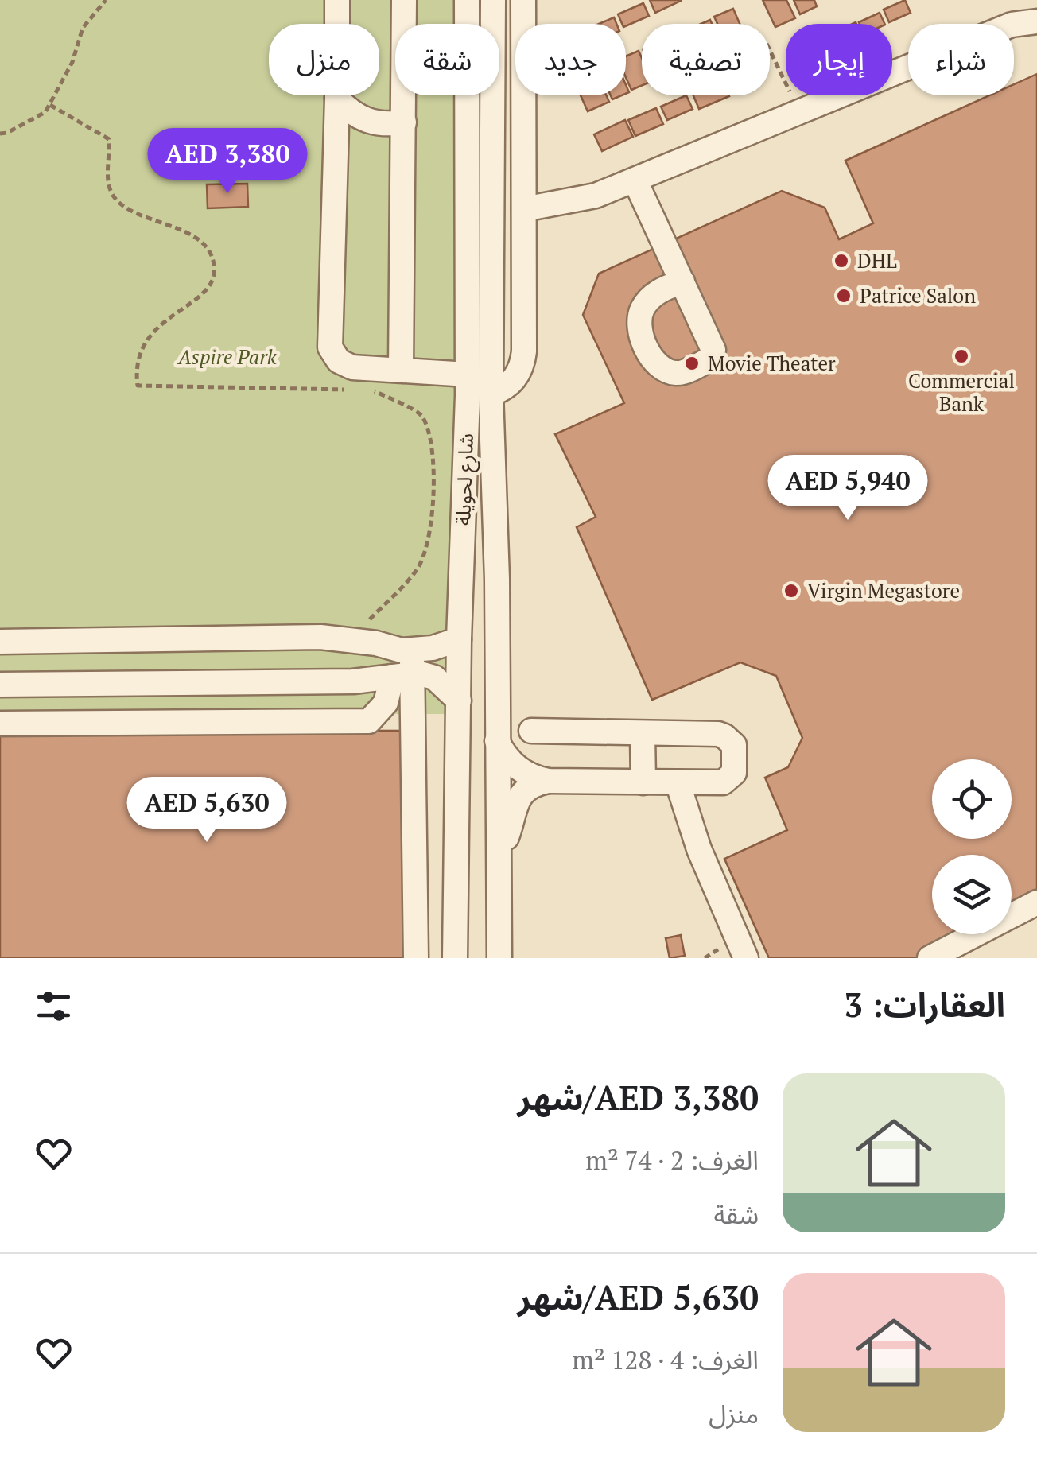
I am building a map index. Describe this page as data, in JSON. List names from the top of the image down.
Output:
{
  "streets": {
    "street": ["شارع لحويلة"]
  },
  "parks": ["Aspire Park"],
  "places": [
    "DHL",
    "Patrice Salon",
    "Commercial Bank",
    "Movie Theater",
    "Virgin Megastore"
  ],
  "page": {
    "chip": [
      "شراء",
      "إيجار",
      "تصفية",
      "جديد",
      "شقة",
      "منزل"
    ],
    "price": ["AED 3,380", "AED 5,940", "AED 5,630"],
    "heading": "العقارات: 3",
    "list": [
      {
        "name": "AED 3,380/شهر",
        "note": "الغرف: 2 · 74 m² · شقة"
      },
      {
        "name": "AED 5,630/شهر",
        "note": "الغرف: 4 · 128 m² · منزل"
      }
    ]
  }
}
